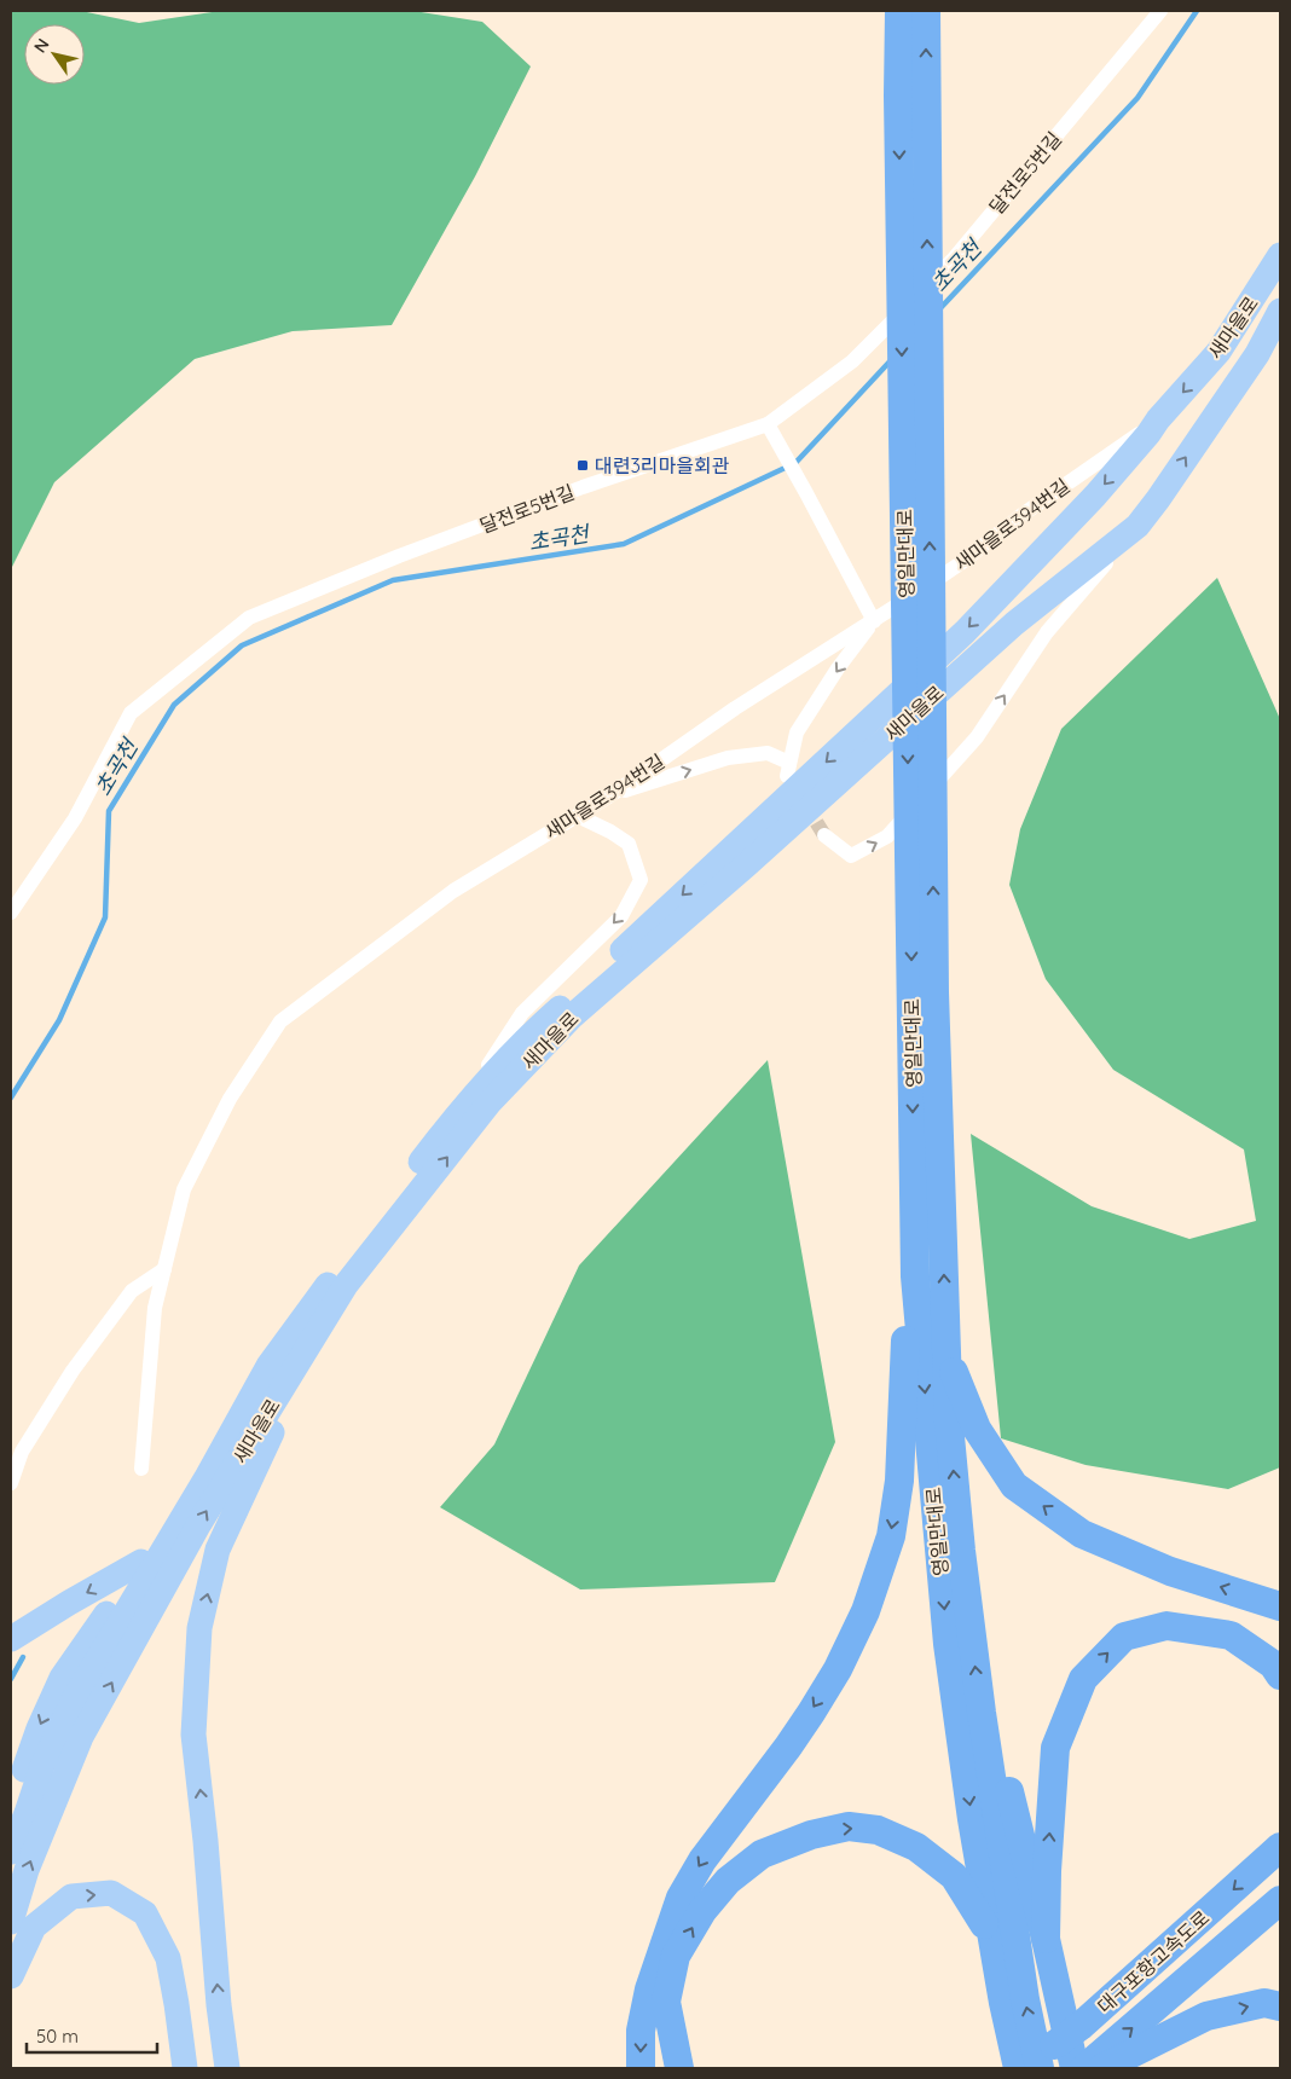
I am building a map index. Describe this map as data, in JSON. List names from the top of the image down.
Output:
{
  "streets": {
    "highway": ["영일만대로", "대구포항고속도로"],
    "main road": ["새마을로"],
    "street": ["달전로5번길", "새마을로394번길"]
  },
  "crossings": [
    ["새마을로", "새마을로394번길"],
    ["영일만대로", "대구포항고속도로"]
  ],
  "water": ["초곡천"],
  "places": {
    "transit": ["대련3리마을회관"]
  },
  "scale_bar": "50 m",
  "north": "top left"
}
